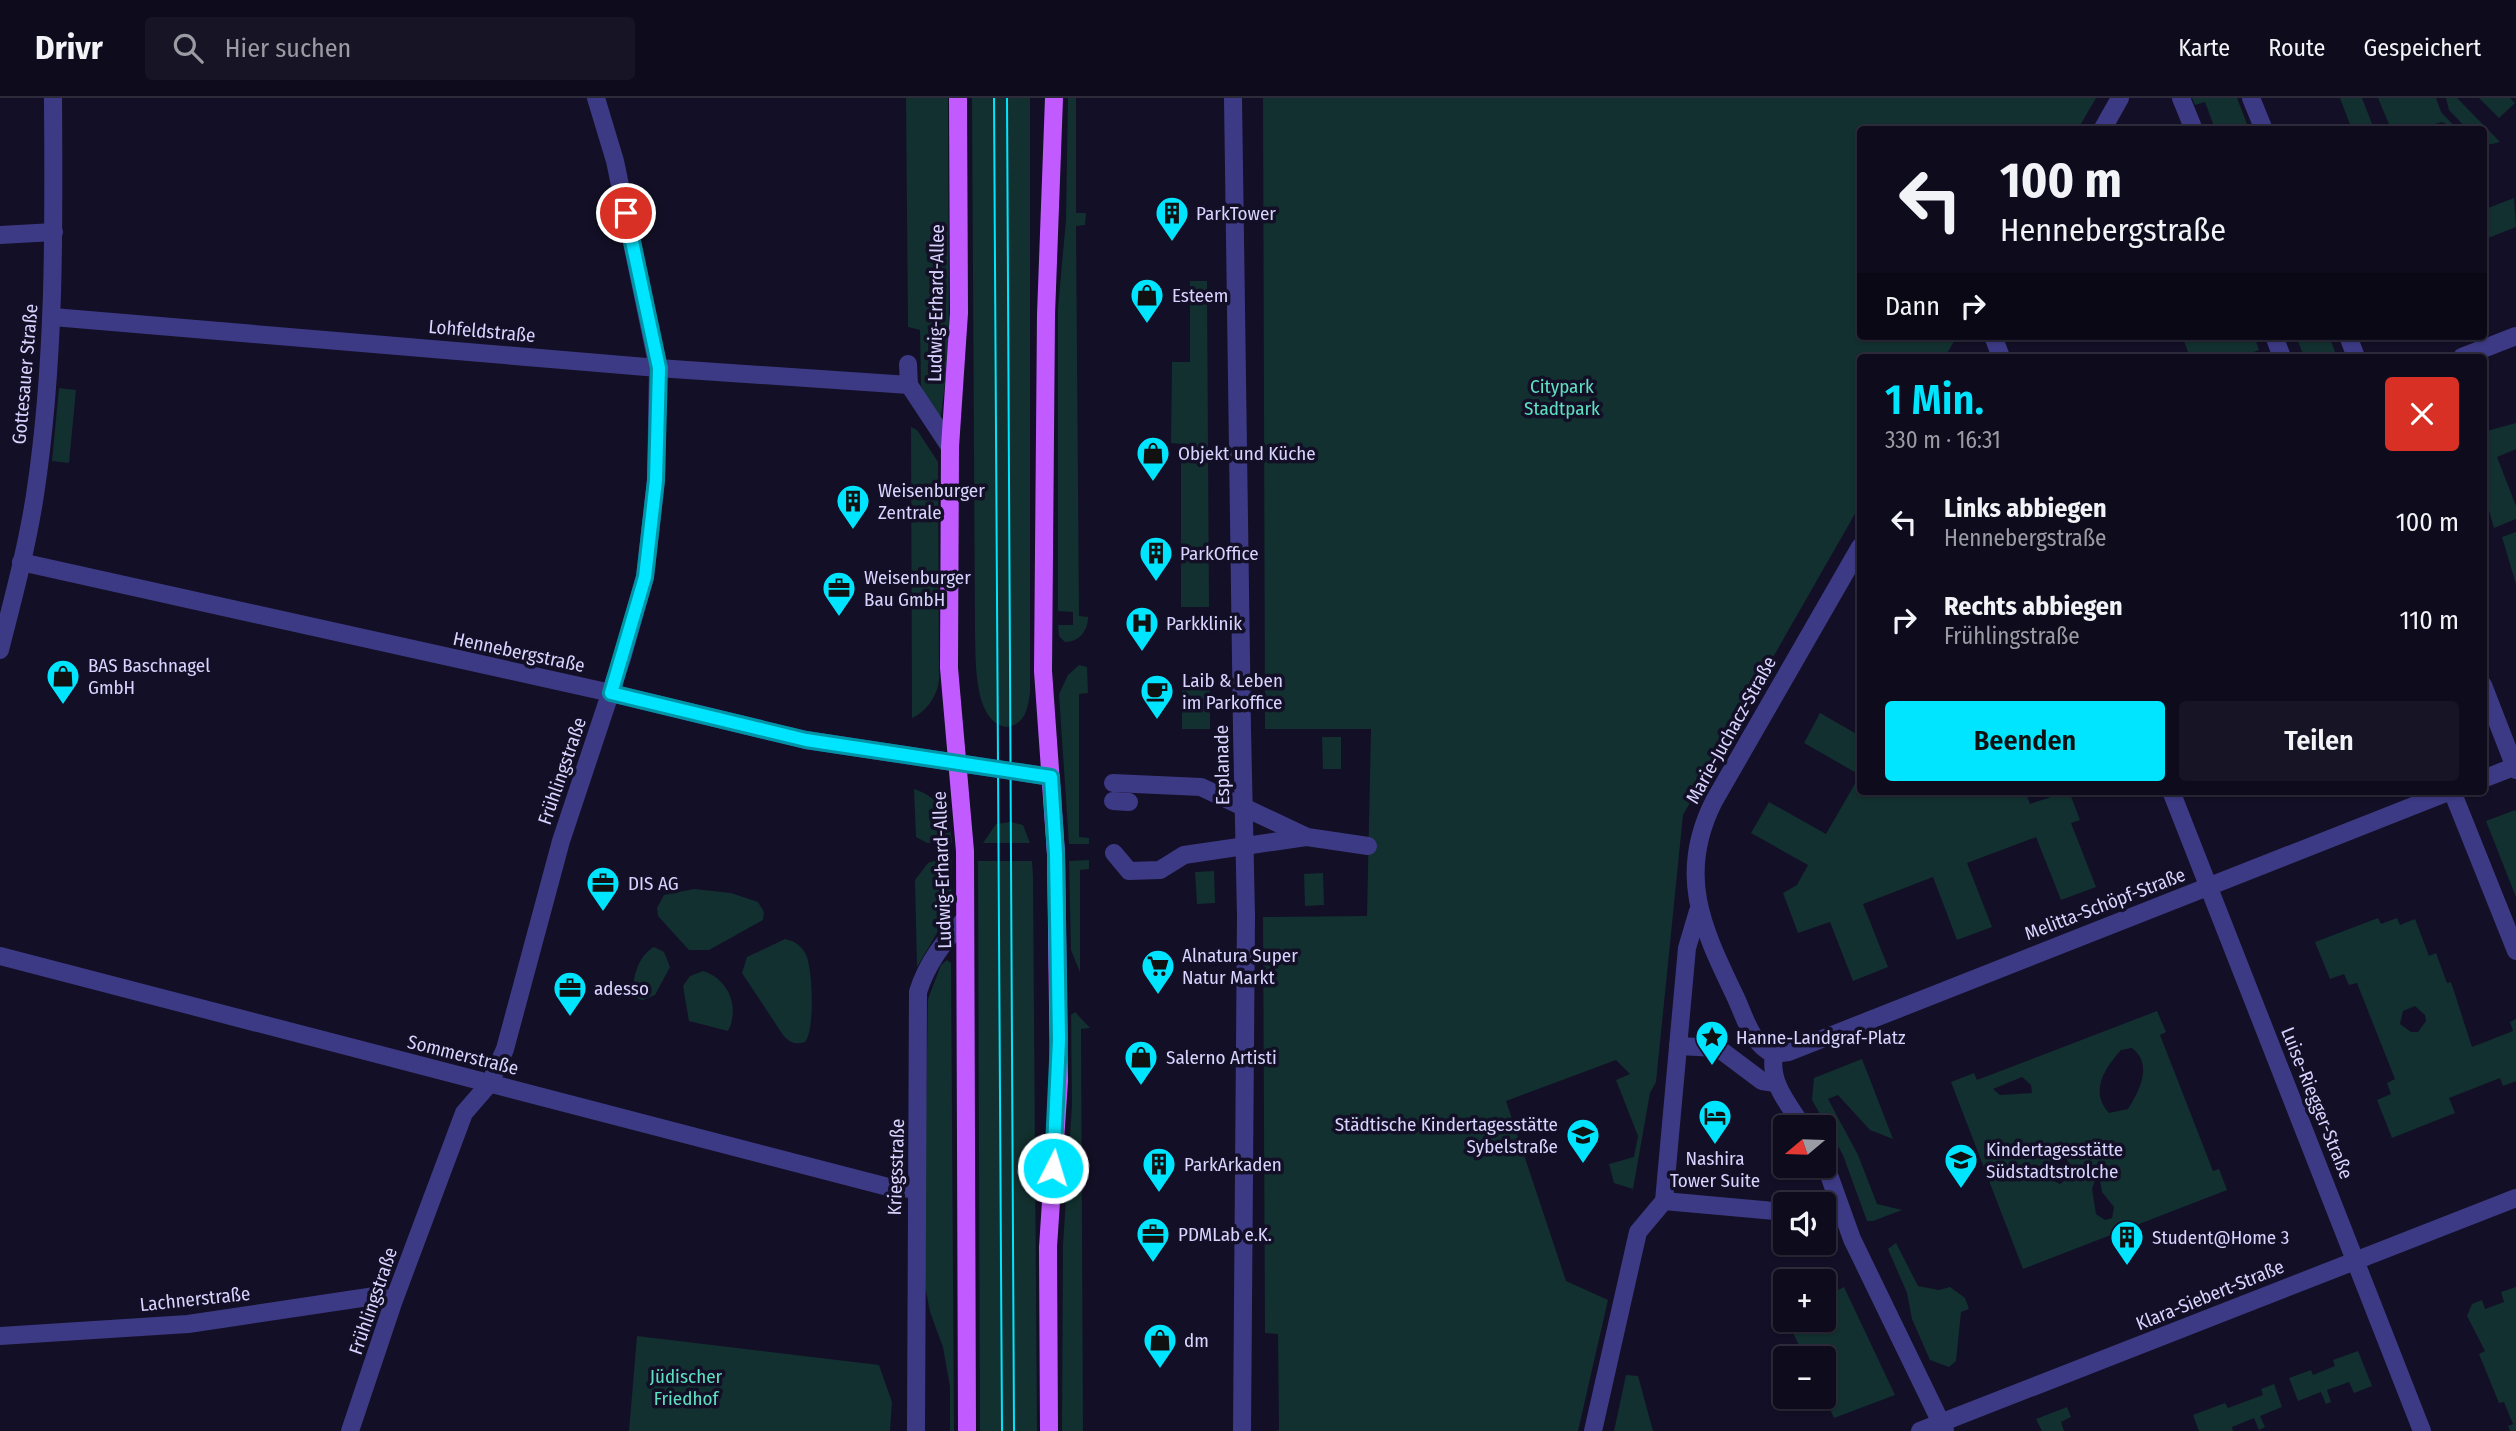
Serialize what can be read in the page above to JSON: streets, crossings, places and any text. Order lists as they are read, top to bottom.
{
  "streets": {
    "main road": ["Ludwig-Erhard-Allee"],
    "street": [
      "Lohfeldstraße",
      "Gottesauer Straße",
      "Hennebergstraße",
      "Marie-Juchacz-Straße",
      "Esplanade",
      "Frühlingstraße",
      "Melitta-Schöpf-Straße",
      "Sommerstraße",
      "Luise-Riegger-Straße",
      "Kriegsstraße",
      "Klara-Siebert-Straße",
      "Lachnerstraße"
    ]
  },
  "crossings": [
    ["Ludwig-Erhard-Allee", "Hennebergstraße"],
    ["Ludwig-Erhard-Allee", "Kriegsstraße"],
    ["Lohfeldstraße", "Gottesauer Straße"],
    ["Lohfeldstraße", "Frühlingstraße"],
    ["Gottesauer Straße", "Hennebergstraße"],
    ["Hennebergstraße", "Frühlingstraße"],
    ["Marie-Juchacz-Straße", "Melitta-Schöpf-Straße"],
    ["Frühlingstraße", "Sommerstraße"],
    ["Frühlingstraße", "Lachnerstraße"],
    ["Melitta-Schöpf-Straße", "Luise-Riegger-Straße"],
    ["Sommerstraße", "Kriegsstraße"],
    ["Luise-Riegger-Straße", "Klara-Siebert-Straße"]
  ],
  "parks": ["Citypark Stadtpark", "Jüdischer Friedhof"],
  "places": {
    "building": [
      "ParkTower",
      "Weisenburger Zentrale",
      "ParkOffice",
      "ParkArkaden",
      "Student@Home 3"
    ],
    "shop": [
      "Esteem",
      "Objekt und Küche",
      "BAS Baschnagel GmbH",
      "Salerno Artisti",
      "dm"
    ],
    "office": [
      "Weisenburger Bau GmbH",
      "DIS AG",
      "adesso",
      "PDMLab e.K."
    ],
    "hospital": ["Parkklinik"],
    "cafe": ["Laib & Leben im Parkoffice"],
    "supermarket": ["Alnatura Super Natur Markt"],
    "place": ["Hanne-Landgraf-Platz"],
    "hotel": ["Nashira Tower Suite"],
    "school or university": ["Städtische Kindertagesstätte Sybelstraße", "Kindertagesstätte Südstadtstrolche"]
  },
  "north": "left",
  "page": {
    "header": "Drivr",
    "search": "Hier suchen",
    "nav": ["Karte", "Route", "Gespeichert"],
    "turn": ["100 m", "Hennebergstraße"],
    "then": "Dann",
    "heading": ["1 Min.", "330 m · 16:31"],
    "list": [
      {
        "name": "Links abbiegen",
        "note": "Hennebergstraße",
        "value": "100 m"
      },
      {
        "name": "Rechts abbiegen",
        "note": "Frühlingstraße",
        "value": "110 m"
      }
    ],
    "buttons": ["Beenden", "Teilen"],
    "map_buttons": ["+", "−"]
  }
}
